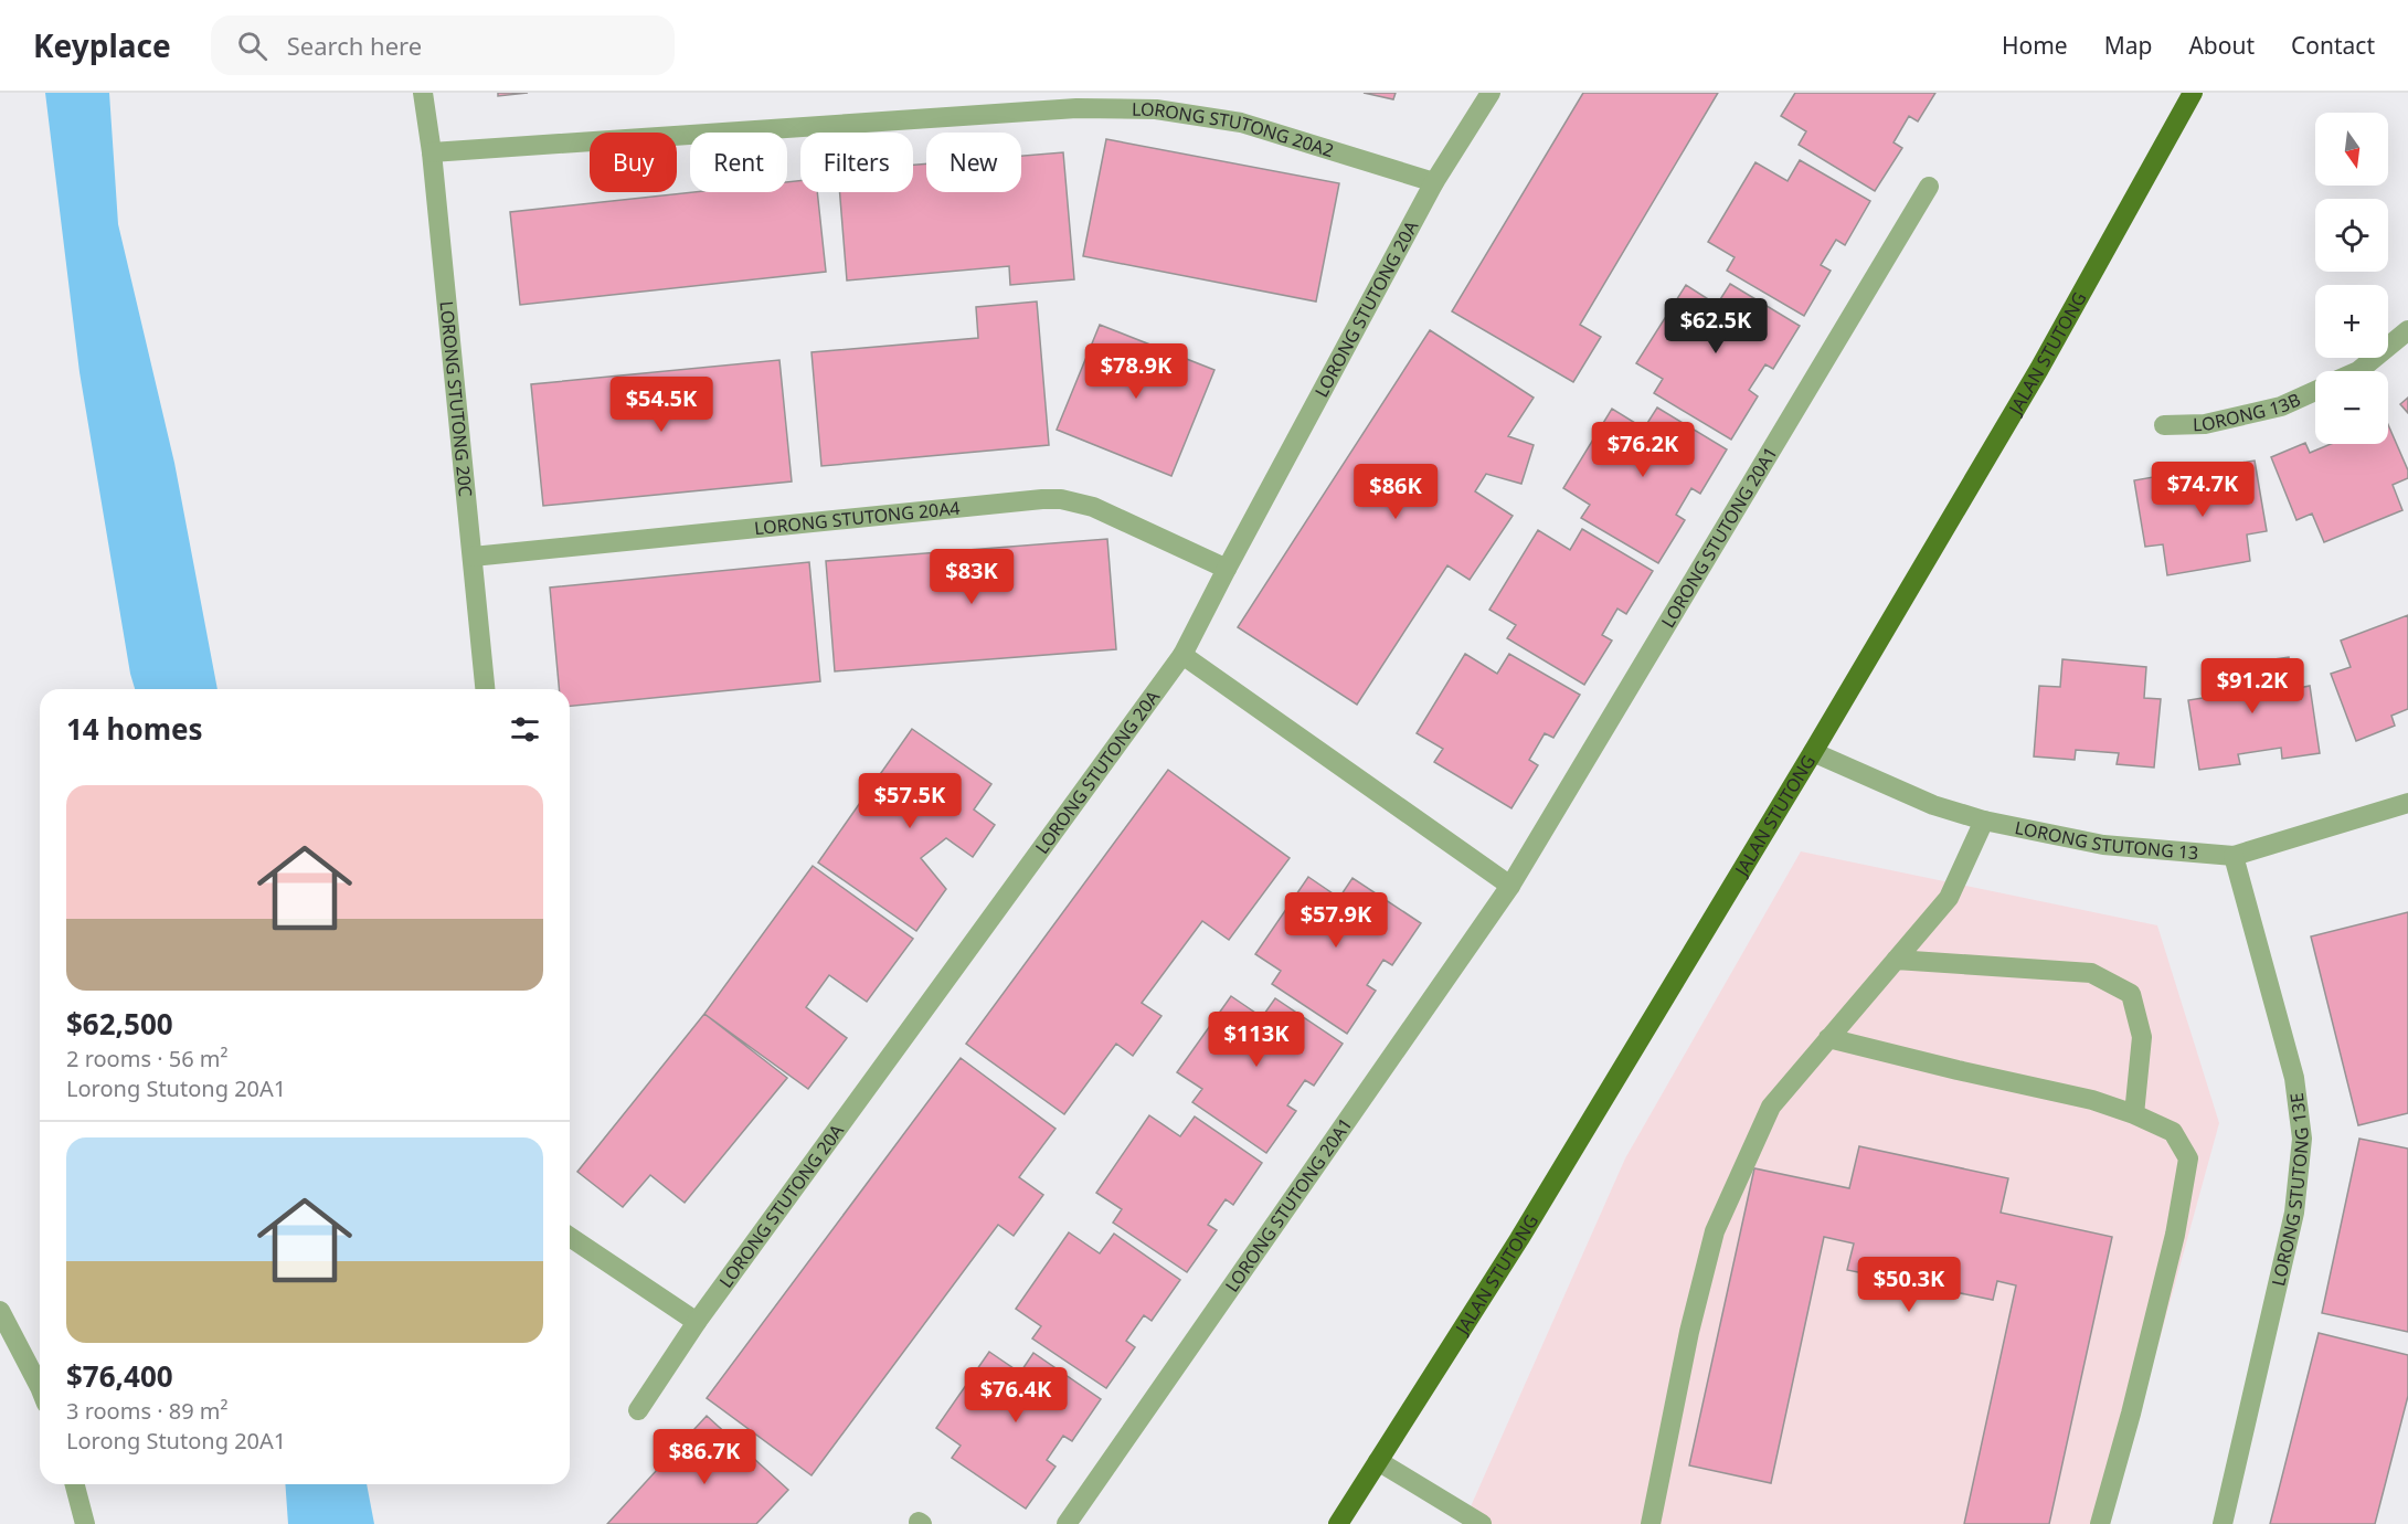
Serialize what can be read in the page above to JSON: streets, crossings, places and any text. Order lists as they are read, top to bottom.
{
  "streets": {
    "main road": ["JALAN STUTONG"],
    "street": [
      "LORONG STUTONG 20A2",
      "LORONG STUTONG 20A",
      "LORONG STUTONG 20C",
      "LORONG 13B",
      "LORONG STUTONG 20A4",
      "LORONG STUTONG 20A1",
      "LORONG STUTONG 13",
      "LORONG STUTONG 13E"
    ]
  },
  "crossings": [
    ["LORONG STUTONG 20A2", "LORONG STUTONG 20A"],
    ["LORONG STUTONG 20A2", "LORONG STUTONG 20C"],
    ["LORONG STUTONG 20A", "LORONG STUTONG 20A4"],
    ["JALAN STUTONG", "LORONG STUTONG 13"],
    ["LORONG STUTONG 20C", "LORONG STUTONG 20A4"],
    ["LORONG STUTONG 13", "LORONG STUTONG 13E"]
  ],
  "north": "bottom",
  "page": {
    "header": "Keyplace",
    "search": "Search here",
    "nav": [
      "Home",
      "Map",
      "About",
      "Contact"
    ],
    "map_buttons": ["+", "−"],
    "chip": [
      "Buy",
      "Rent",
      "Filters",
      "New"
    ],
    "price": [
      "$62.5K",
      "$78.9K",
      "$54.5K",
      "$76.2K",
      "$74.7K",
      "$86K",
      "$83K",
      "$91.2K",
      "$57.5K",
      "$57.9K",
      "$113K",
      "$50.3K",
      "$76.4K",
      "$86.7K"
    ],
    "heading": "14 homes",
    "list": [
      {
        "name": "$62,500",
        "note": "2 rooms · 56 m² · Lorong Stutong 20A1"
      },
      {
        "name": "$76,400",
        "note": "3 rooms · 89 m² · Lorong Stutong 20A1"
      }
    ]
  }
}
